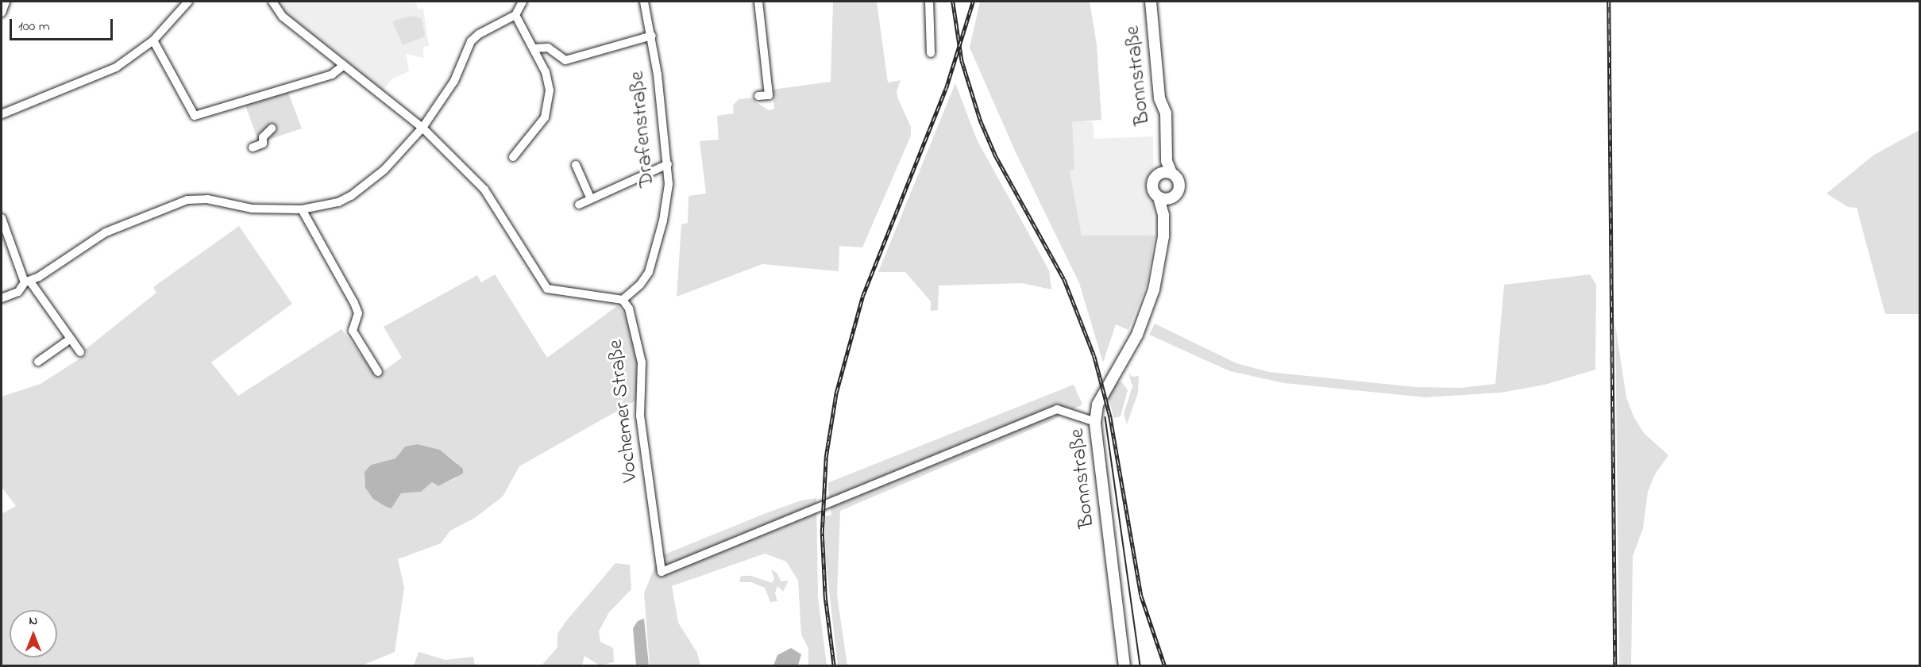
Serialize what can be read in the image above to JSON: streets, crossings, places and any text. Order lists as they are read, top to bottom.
{
  "streets": {
    "main road": ["Bonnstraße"],
    "street": ["Drafenstraße", "Vochemer Straße"]
  },
  "crossings": [
    ["Bonnstraße", "Vochemer Straße"],
    ["Drafenstraße", "Vochemer Straße"]
  ],
  "scale_bar": "100 m",
  "north": "top"
}
